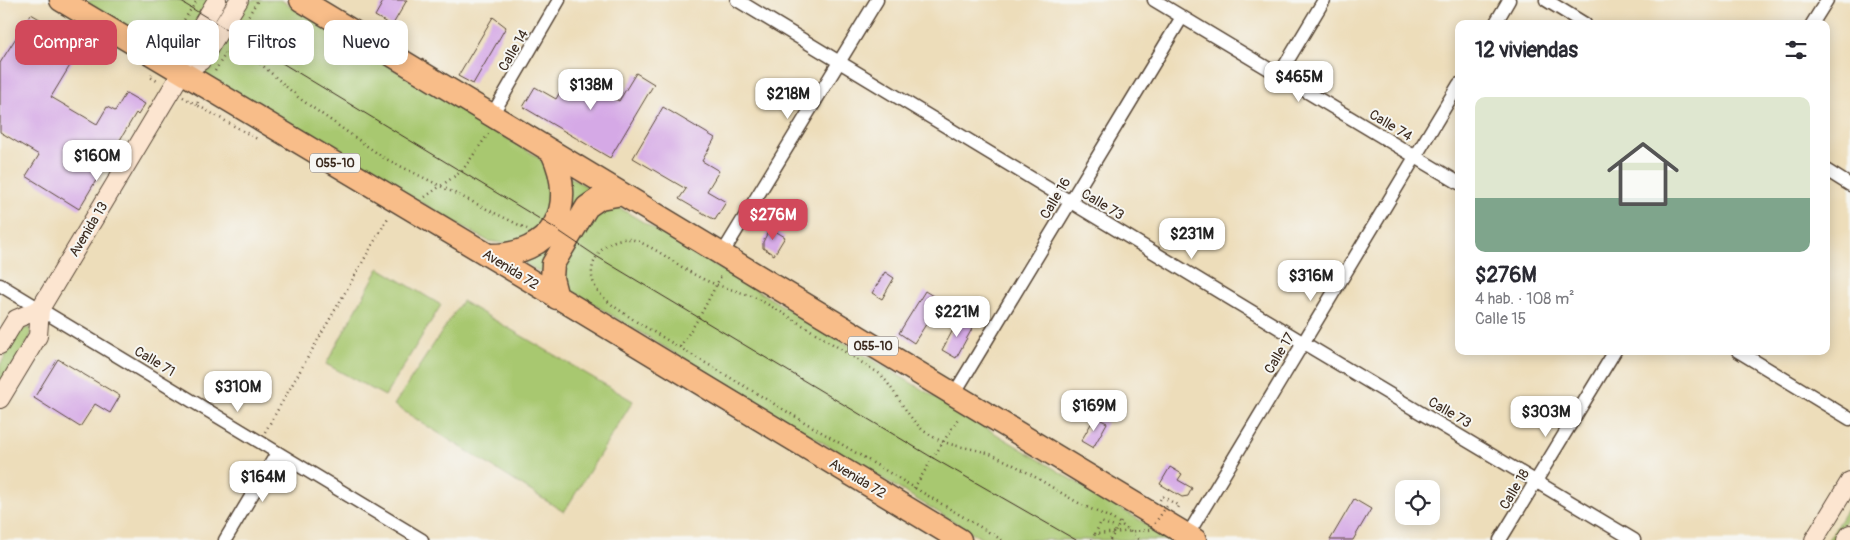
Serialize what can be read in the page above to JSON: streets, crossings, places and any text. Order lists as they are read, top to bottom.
{
  "streets": {
    "highway": ["055-10", "Avenida 72"],
    "main road": ["Avenida 13"],
    "street": [
      "Calle 14",
      "Calle 74",
      "Calle 16",
      "Calle 73",
      "Calle 17",
      "Calle 71",
      "Calle 18"
    ]
  },
  "crossings": [
    ["Calle 14", "055-10"],
    ["Calle 74", "Calle 16"],
    ["Calle 74", "Calle 17"],
    ["055-10", "Calle 16"],
    ["055-10", "Calle 17"],
    ["Calle 16", "Calle 73"],
    ["Calle 73", "Calle 17"],
    ["Calle 73", "Calle 18"],
    ["Avenida 13", "Avenida 72"],
    ["Avenida 13", "Calle 71"]
  ],
  "page": {
    "chip": [
      "Comprar",
      "Alquilar",
      "Filtros",
      "Nuevo"
    ],
    "heading": "12 viviendas",
    "price": [
      "$465M",
      "$138M",
      "$218M",
      "$160M",
      "$276M",
      "$231M",
      "$316M",
      "$221M",
      "$310M",
      "$169M",
      "$303M",
      "$164M"
    ],
    "list": [
      {
        "name": "$276M",
        "note": "4 hab. · 108 m² · Calle 15"
      }
    ]
  }
}
